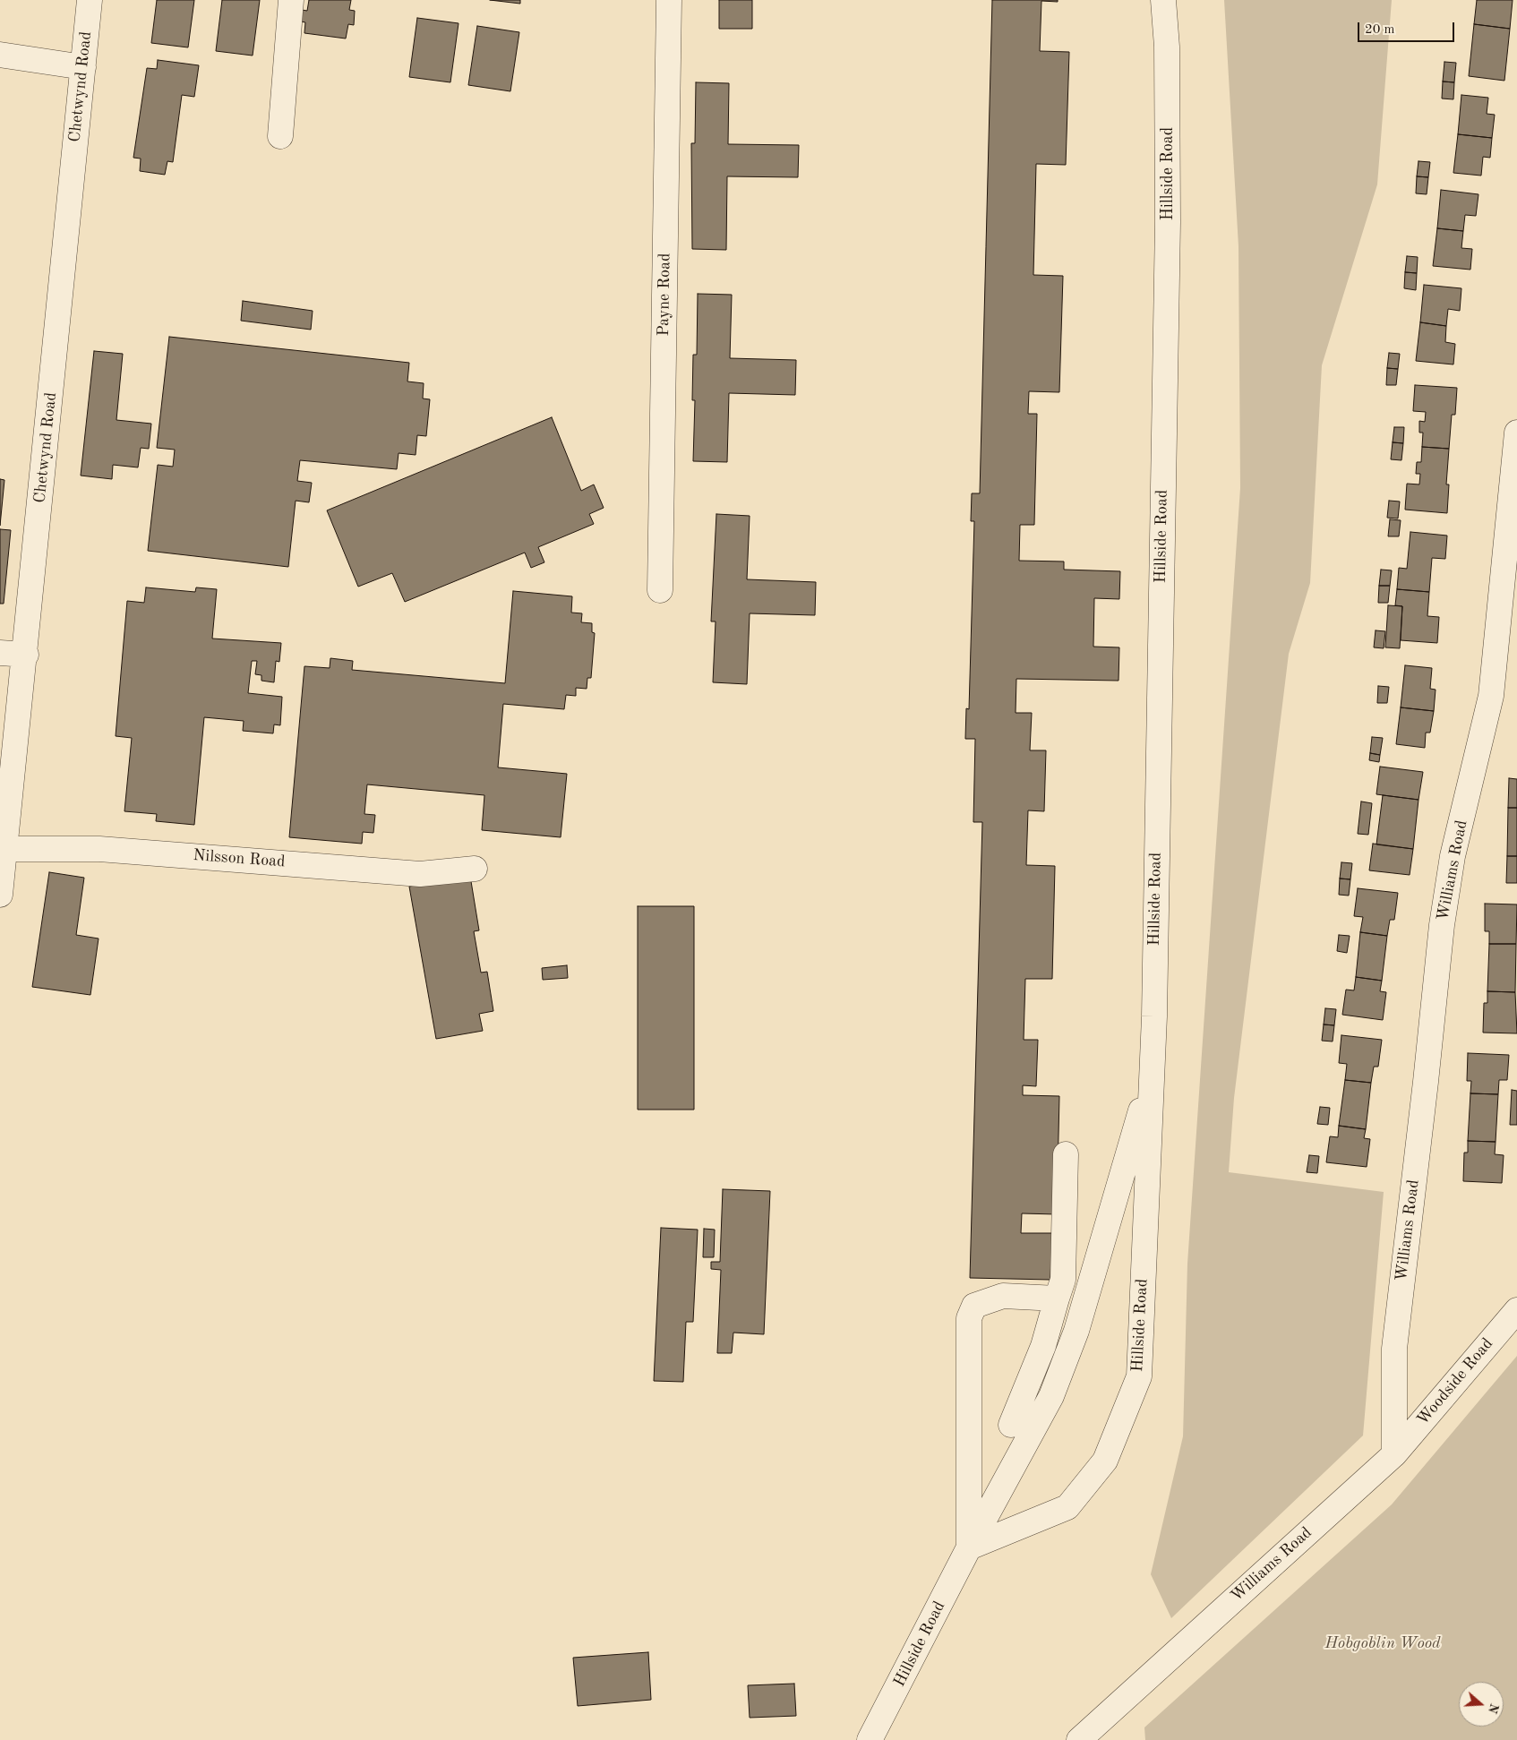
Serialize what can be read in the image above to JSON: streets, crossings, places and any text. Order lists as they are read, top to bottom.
{
  "streets": {
    "street": [
      "Chetwynd Road",
      "Hillside Road",
      "Payne Road",
      "Nilsson Road",
      "Williams Road",
      "Woodside Road"
    ]
  },
  "crossings": [
    ["Chetwynd Road", "Nilsson Road"],
    ["Williams Road", "Woodside Road"]
  ],
  "parks": ["Hobgoblin Wood"],
  "scale_bar": "20 m",
  "north": "right"
}
